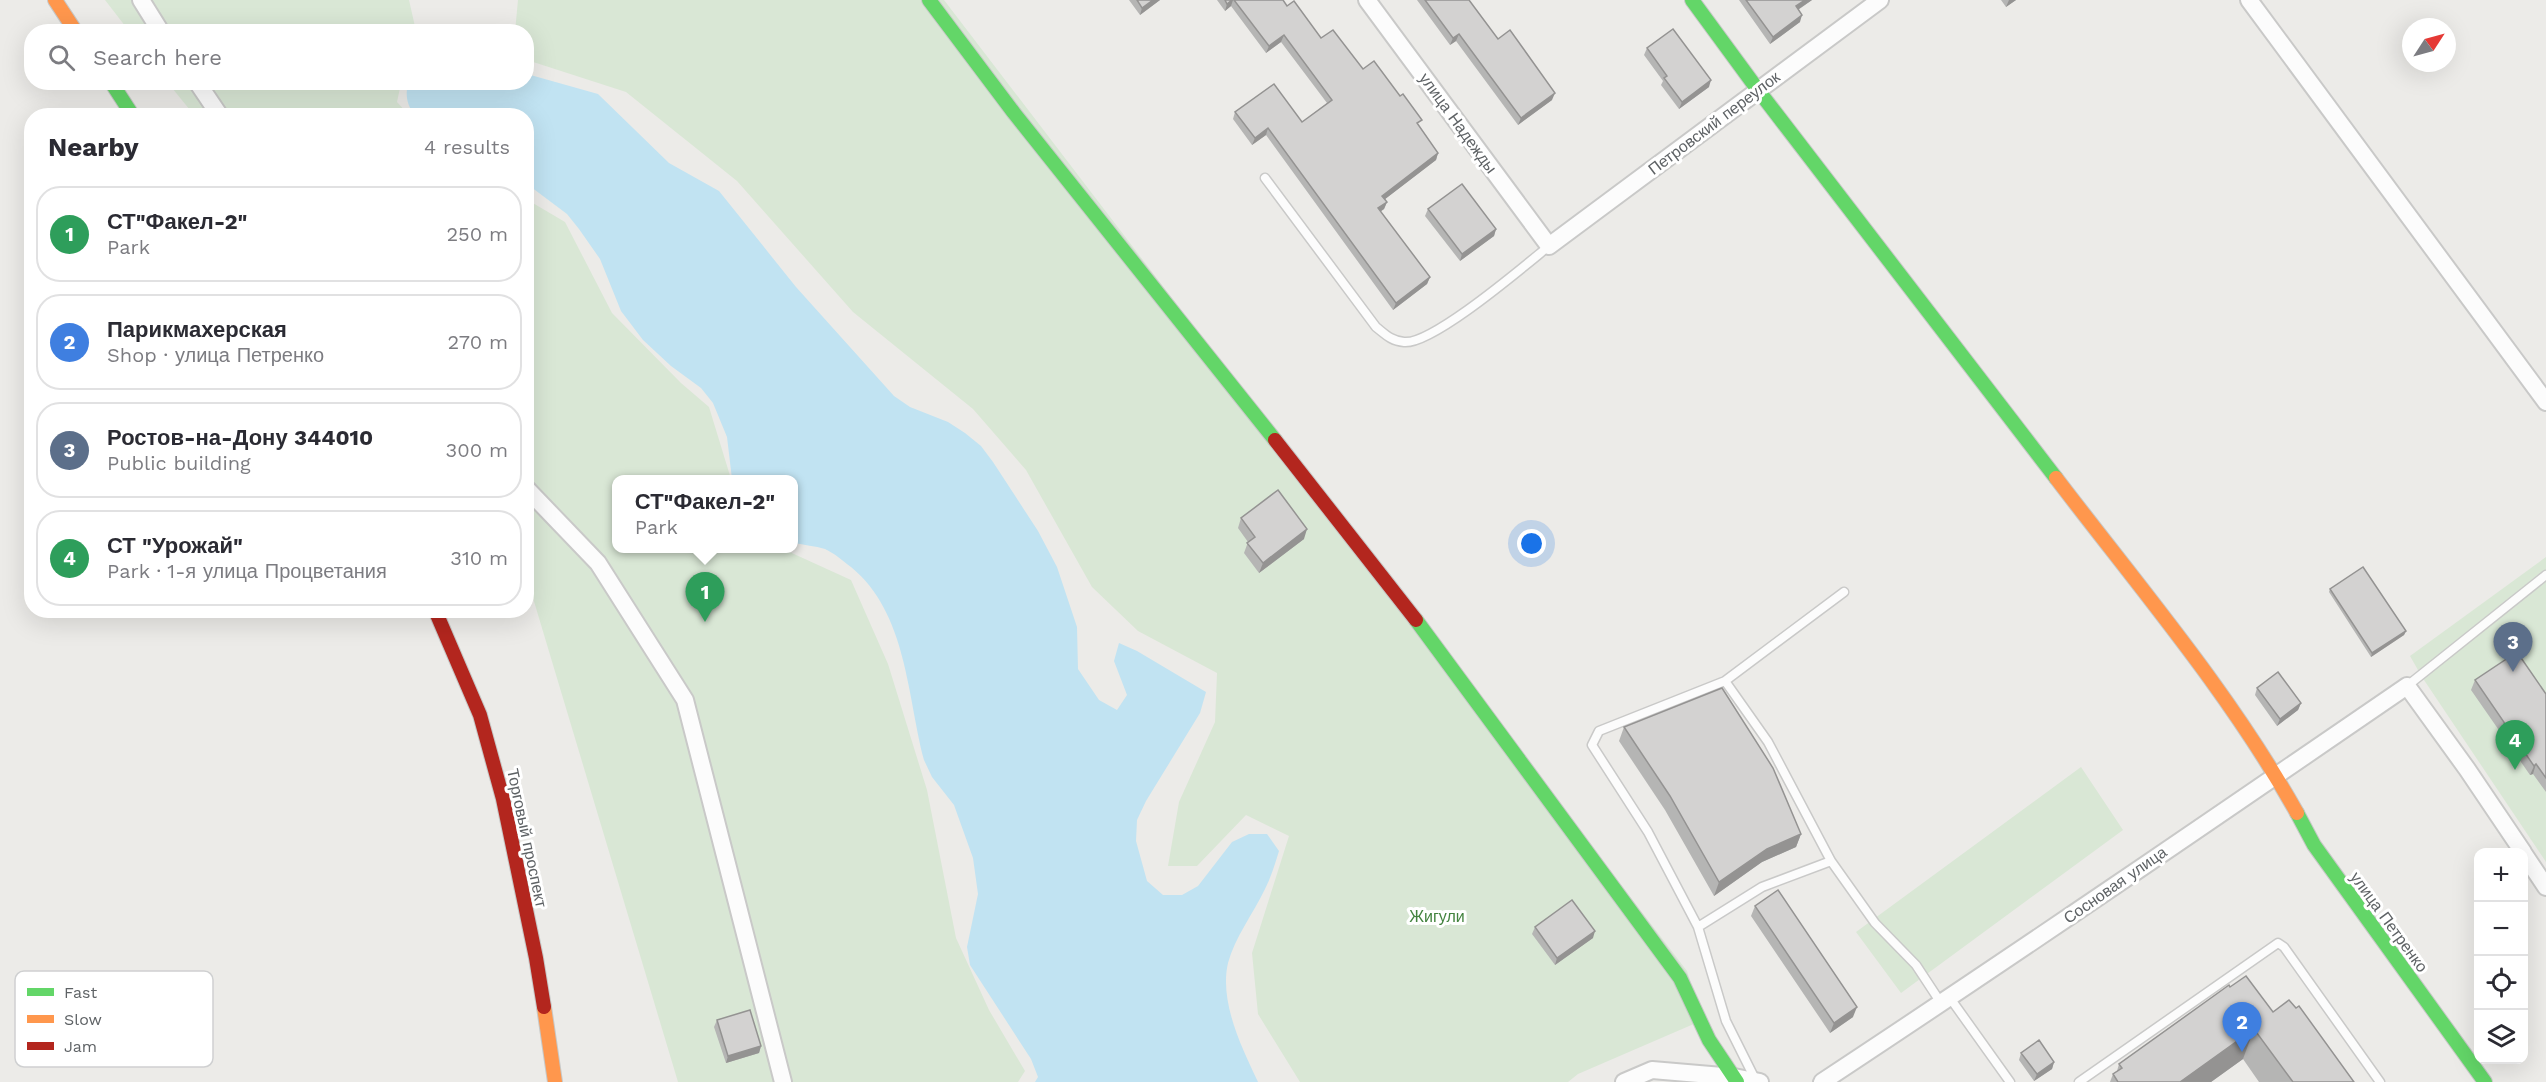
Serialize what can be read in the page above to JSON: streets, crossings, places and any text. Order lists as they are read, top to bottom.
{
  "streets": {
    "street": [
      "улица Надежды",
      "Петровский переулок",
      "Торговый проспект",
      "Сосновая улица",
      "улица Петренко"
    ]
  },
  "crossings": [
    ["улица Надежды", "Петровский переулок"],
    ["Петровский переулок", "улица Петренко"],
    ["Сосновая улица", "улица Петренко"]
  ],
  "parks": ["Жигули"],
  "legend": ["Fast", "Slow", "Jam"],
  "north": "top right",
  "page": {
    "search": "Search here",
    "heading": ["Nearby", "4 results"],
    "list": [
      {
        "mark": "1",
        "name": "СТ\"Факел-2\"",
        "note": "Park",
        "value": "250 m"
      },
      {
        "mark": "2",
        "name": "Парикмахерская",
        "note": "Shop · улица Петренко",
        "value": "270 m"
      },
      {
        "mark": "3",
        "name": "Ростов-на-Дону 344010",
        "note": "Public building",
        "value": "300 m"
      },
      {
        "mark": "4",
        "name": "СТ \"Урожай\"",
        "note": "Park · 1-я улица Процветания",
        "value": "310 m"
      }
    ],
    "popup": ["СТ\"Факел-2\"", "Park"],
    "pins": [
      "1",
      "3",
      "4",
      "2"
    ],
    "map_buttons": ["+", "−"]
  }
}
